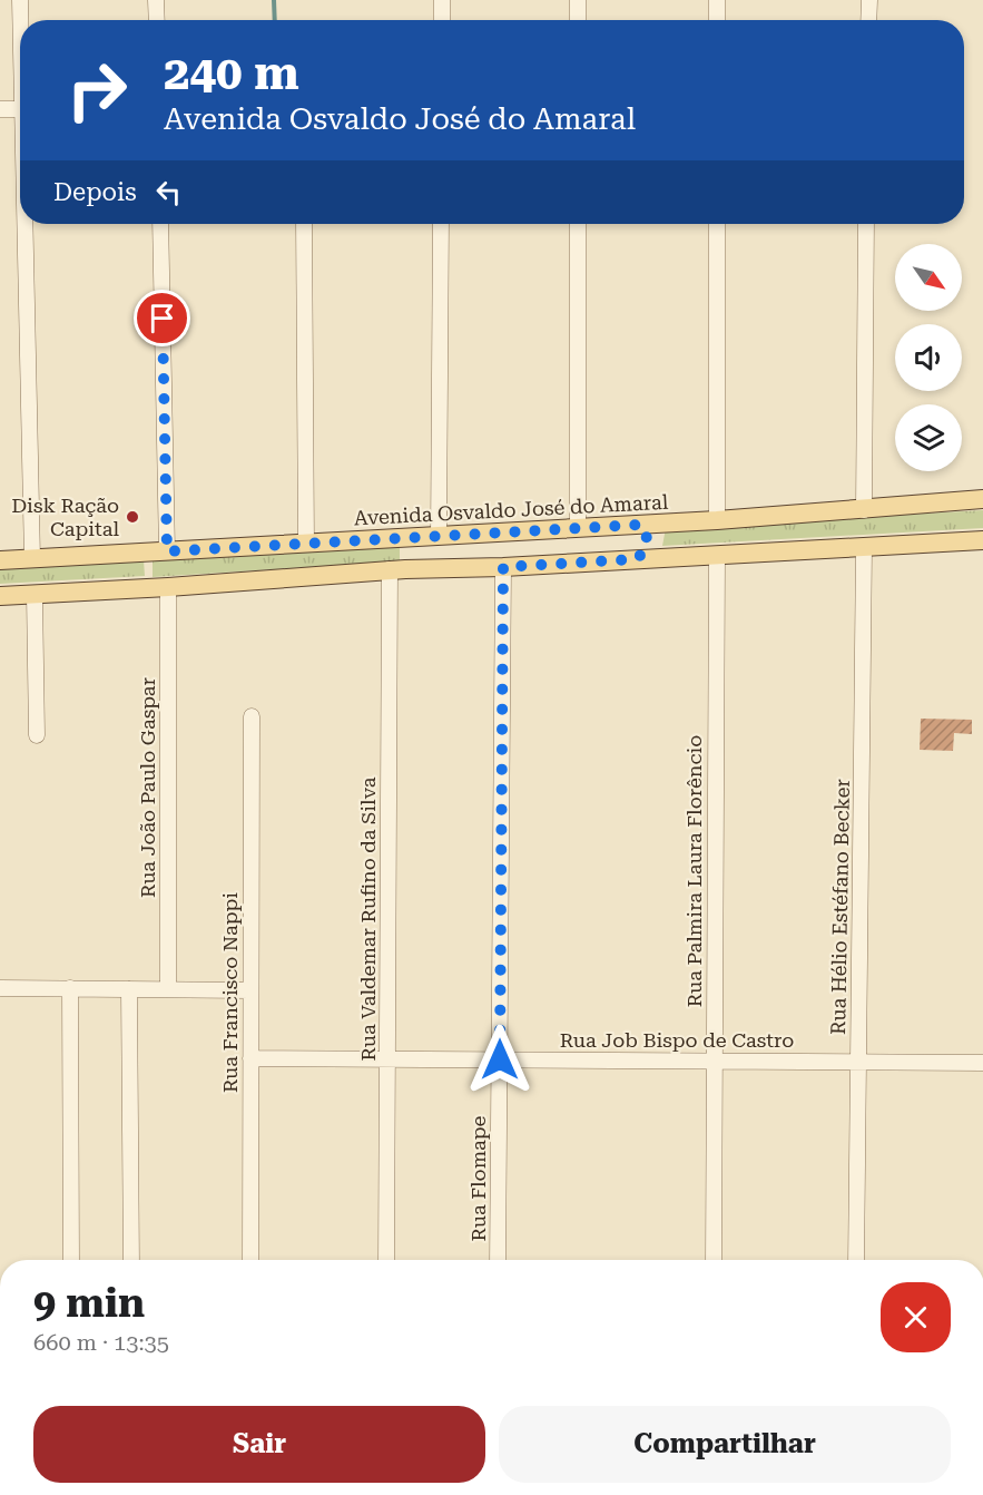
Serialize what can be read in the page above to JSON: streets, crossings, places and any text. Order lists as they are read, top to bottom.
{
  "streets": {
    "main road": ["Avenida Osvaldo José do Amaral"],
    "street": [
      "Rua João Paulo Gaspar",
      "Rua Palmira Laura Florêncio",
      "Rua Hélio Estéfano Becker",
      "Rua Valdemar Rufino da Silva",
      "Rua Francisco Nappi",
      "Rua Job Bispo de Castro",
      "Rua Flomape"
    ]
  },
  "crossings": [
    ["Rua Palmira Laura Florêncio", "Rua Job Bispo de Castro"],
    ["Rua Hélio Estéfano Becker", "Rua Job Bispo de Castro"],
    ["Rua Valdemar Rufino da Silva", "Rua Job Bispo de Castro"],
    ["Rua Francisco Nappi", "Rua Job Bispo de Castro"],
    ["Rua Job Bispo de Castro", "Rua Flomape"]
  ],
  "places": ["Disk Ração Capital"],
  "north": "bottom right",
  "page": {
    "turn": ["240 m", "Avenida Osvaldo José do Amaral"],
    "then": "Depois",
    "heading": ["9 min", "660 m · 13:35"],
    "buttons": ["Sair", "Compartilhar"]
  }
}
